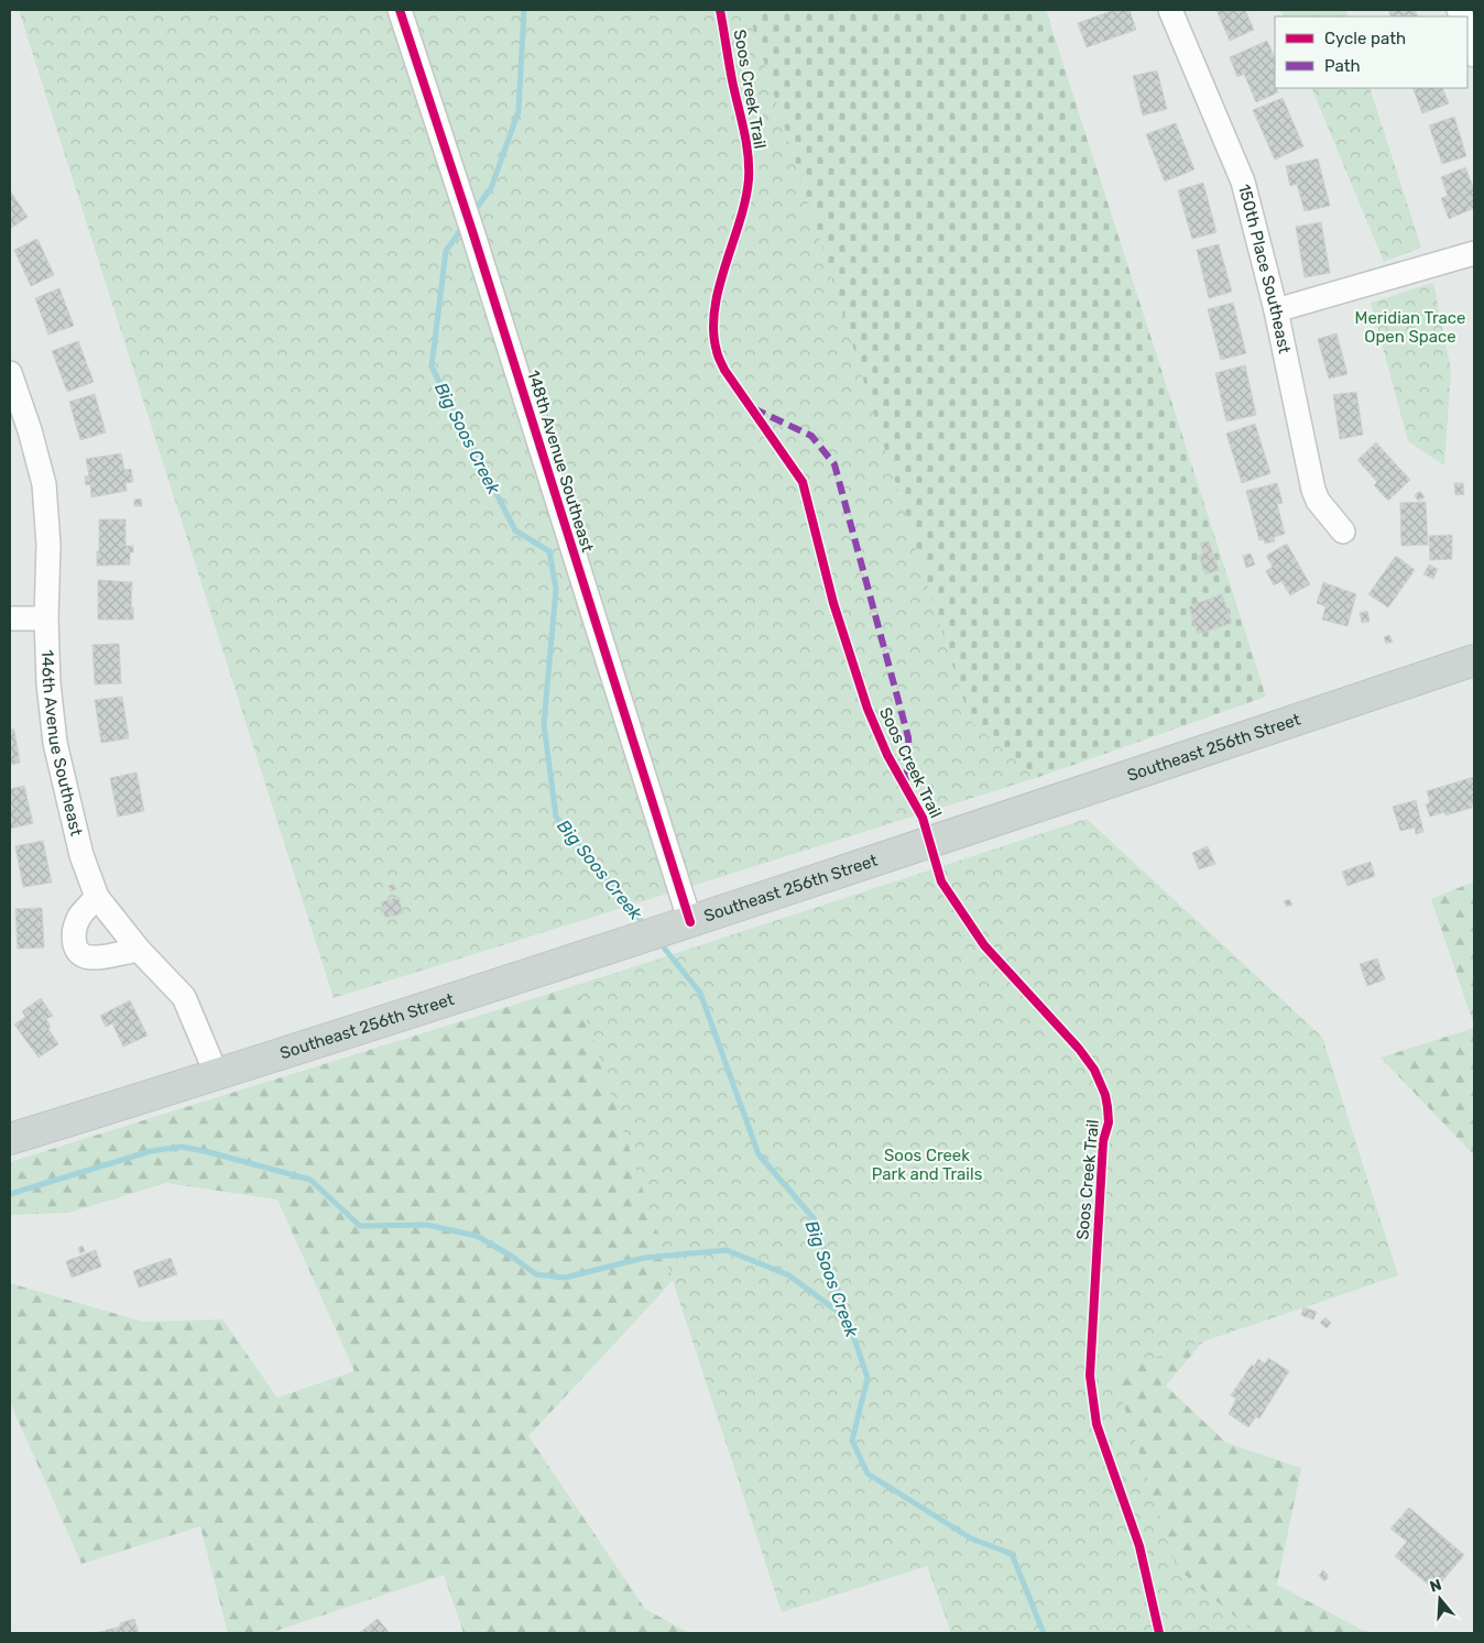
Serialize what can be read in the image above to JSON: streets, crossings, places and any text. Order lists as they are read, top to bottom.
{
  "streets": {
    "main road": ["Southeast 256th Street"],
    "street": ["150th Place Southeast", "148th Avenue Southeast", "146th Avenue Southeast"],
    "cycle path": ["Soos Creek Trail"]
  },
  "crossings": [
    ["148th Avenue Southeast", "Southeast 256th Street"],
    ["146th Avenue Southeast", "Southeast 256th Street"]
  ],
  "water": ["Big Soos Creek"],
  "parks": ["Meridian Trace Open Space", "Soos Creek Park and Trails"],
  "legend": ["Cycle path", "Path"],
  "north": "top"
}
